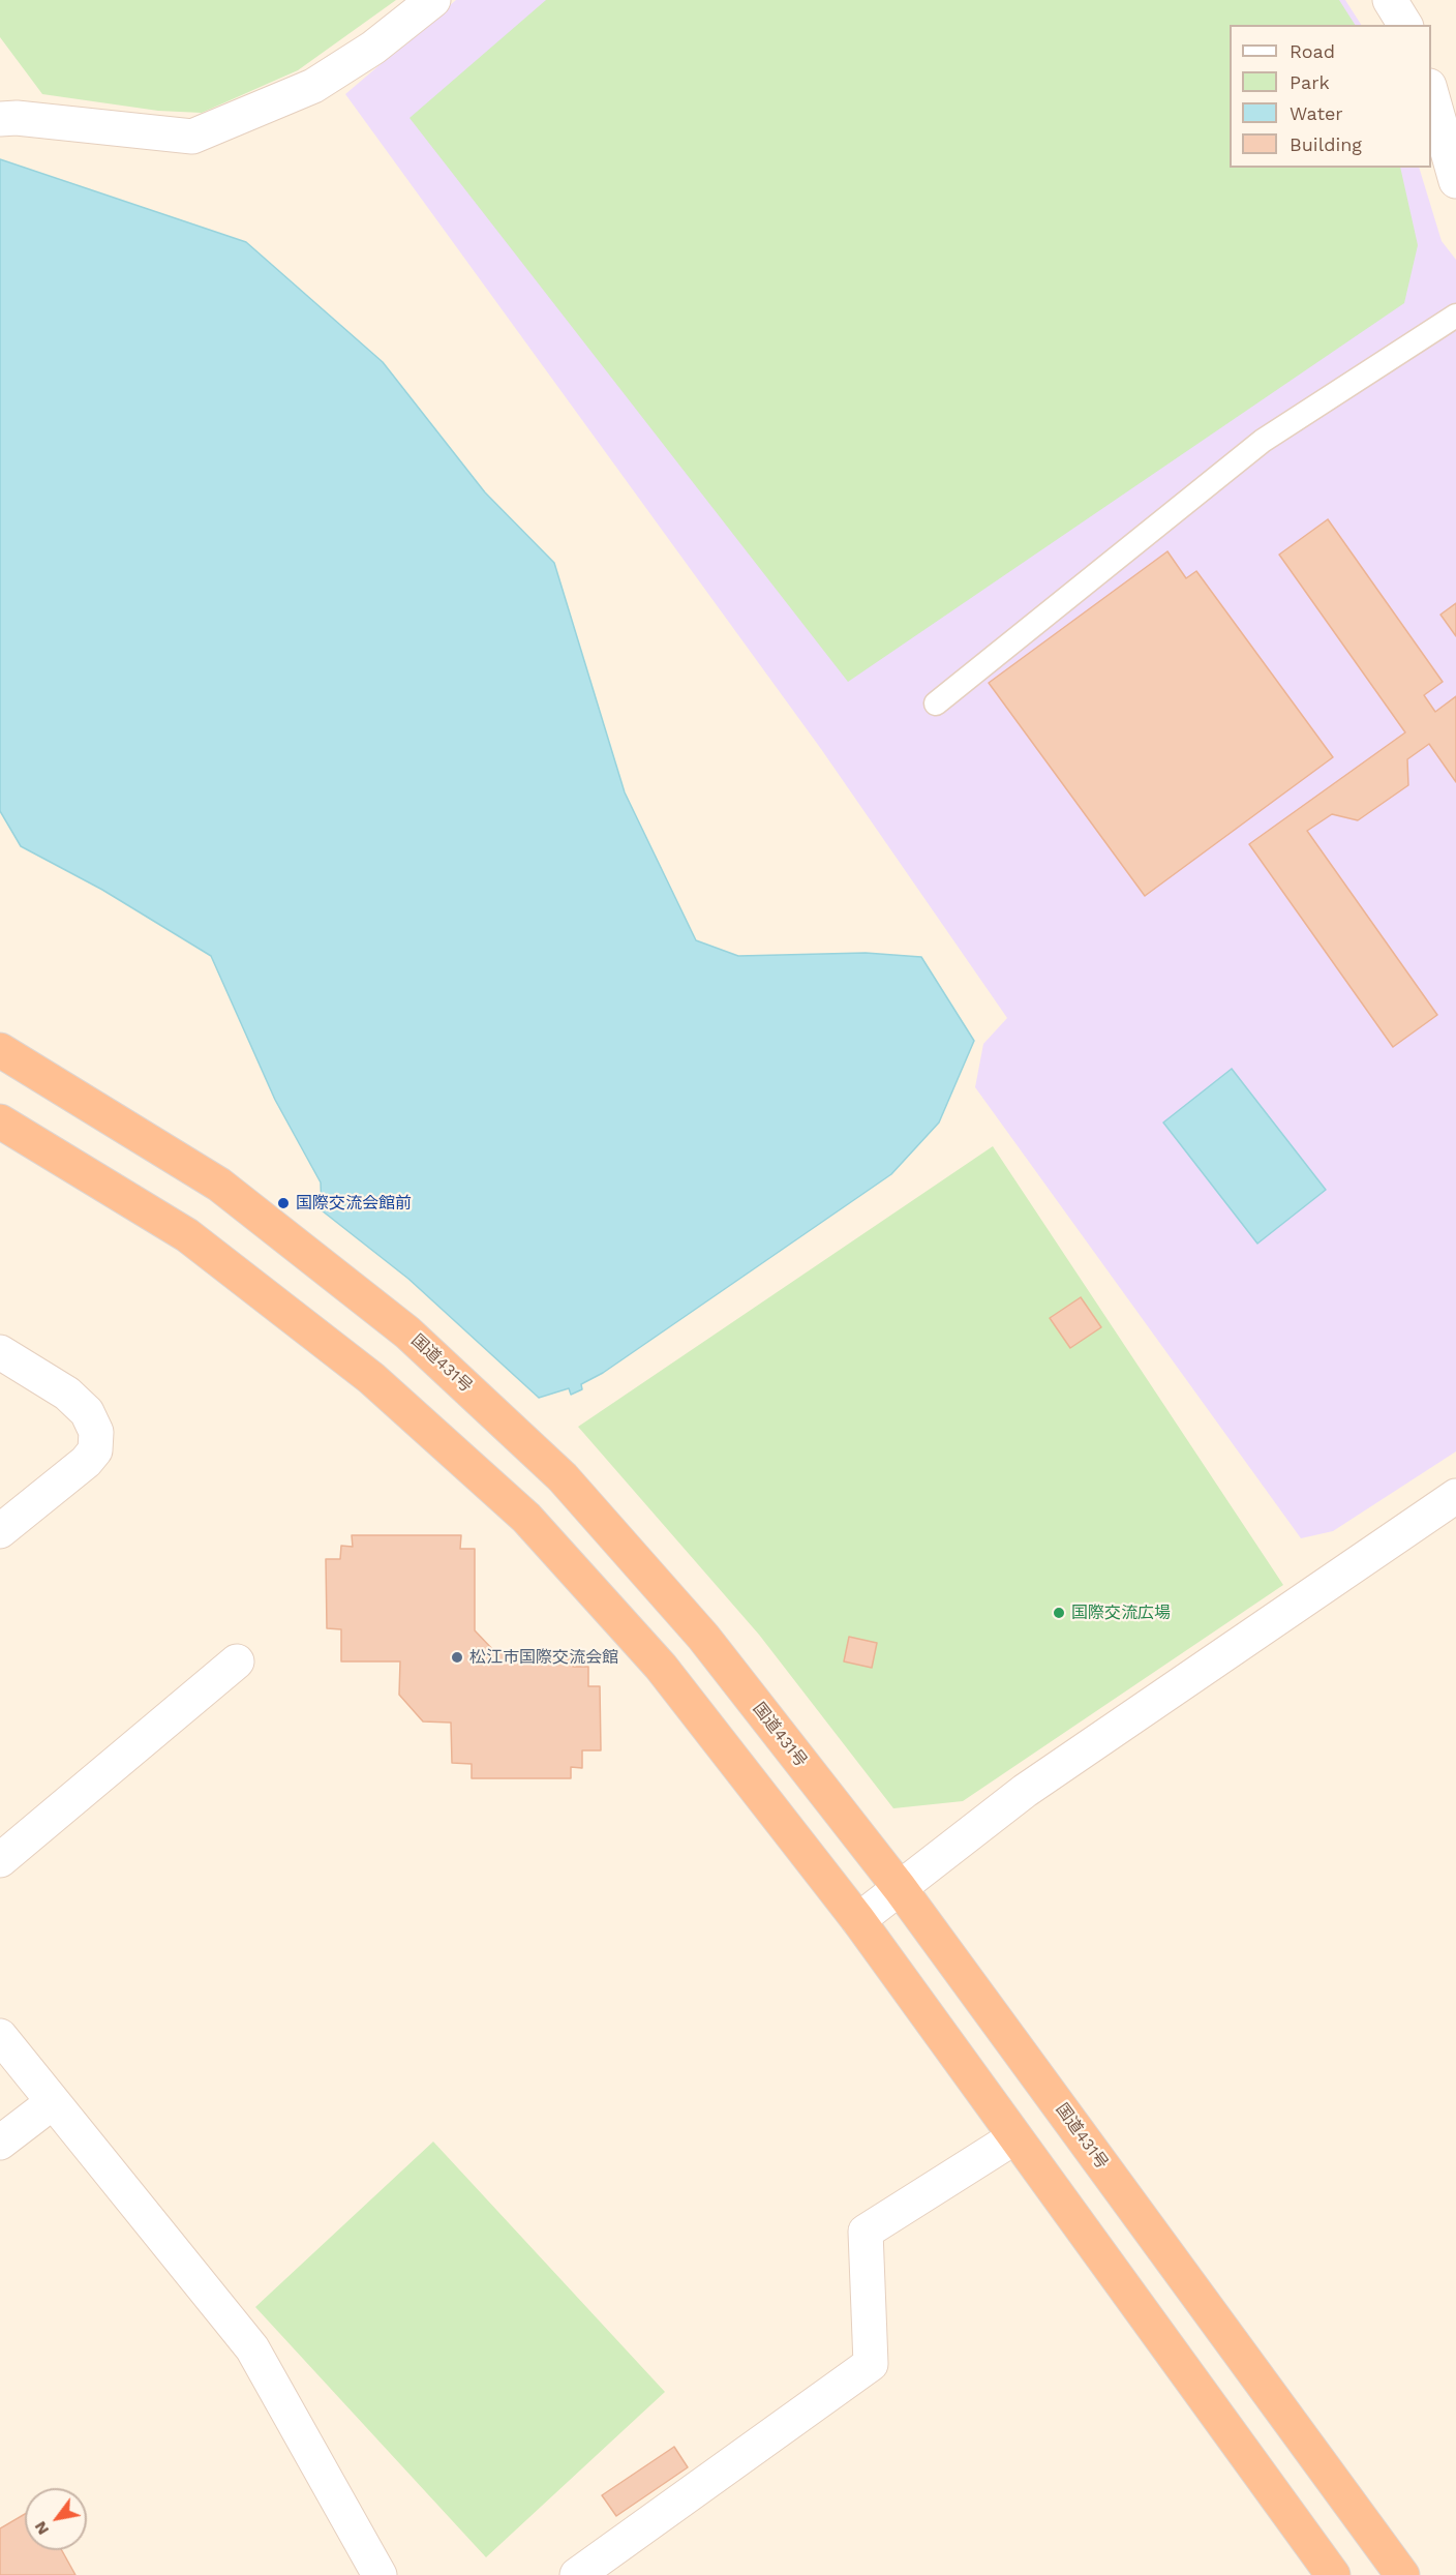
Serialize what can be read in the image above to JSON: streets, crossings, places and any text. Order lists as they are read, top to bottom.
{
  "streets": {
    "highway": ["国道431号"]
  },
  "places": ["国際交流会館前", "国際交流広場", "松江市国際交流会館"],
  "legend": [
    "Road",
    "Park",
    "Water",
    "Building"
  ],
  "north": "bottom left"
}
